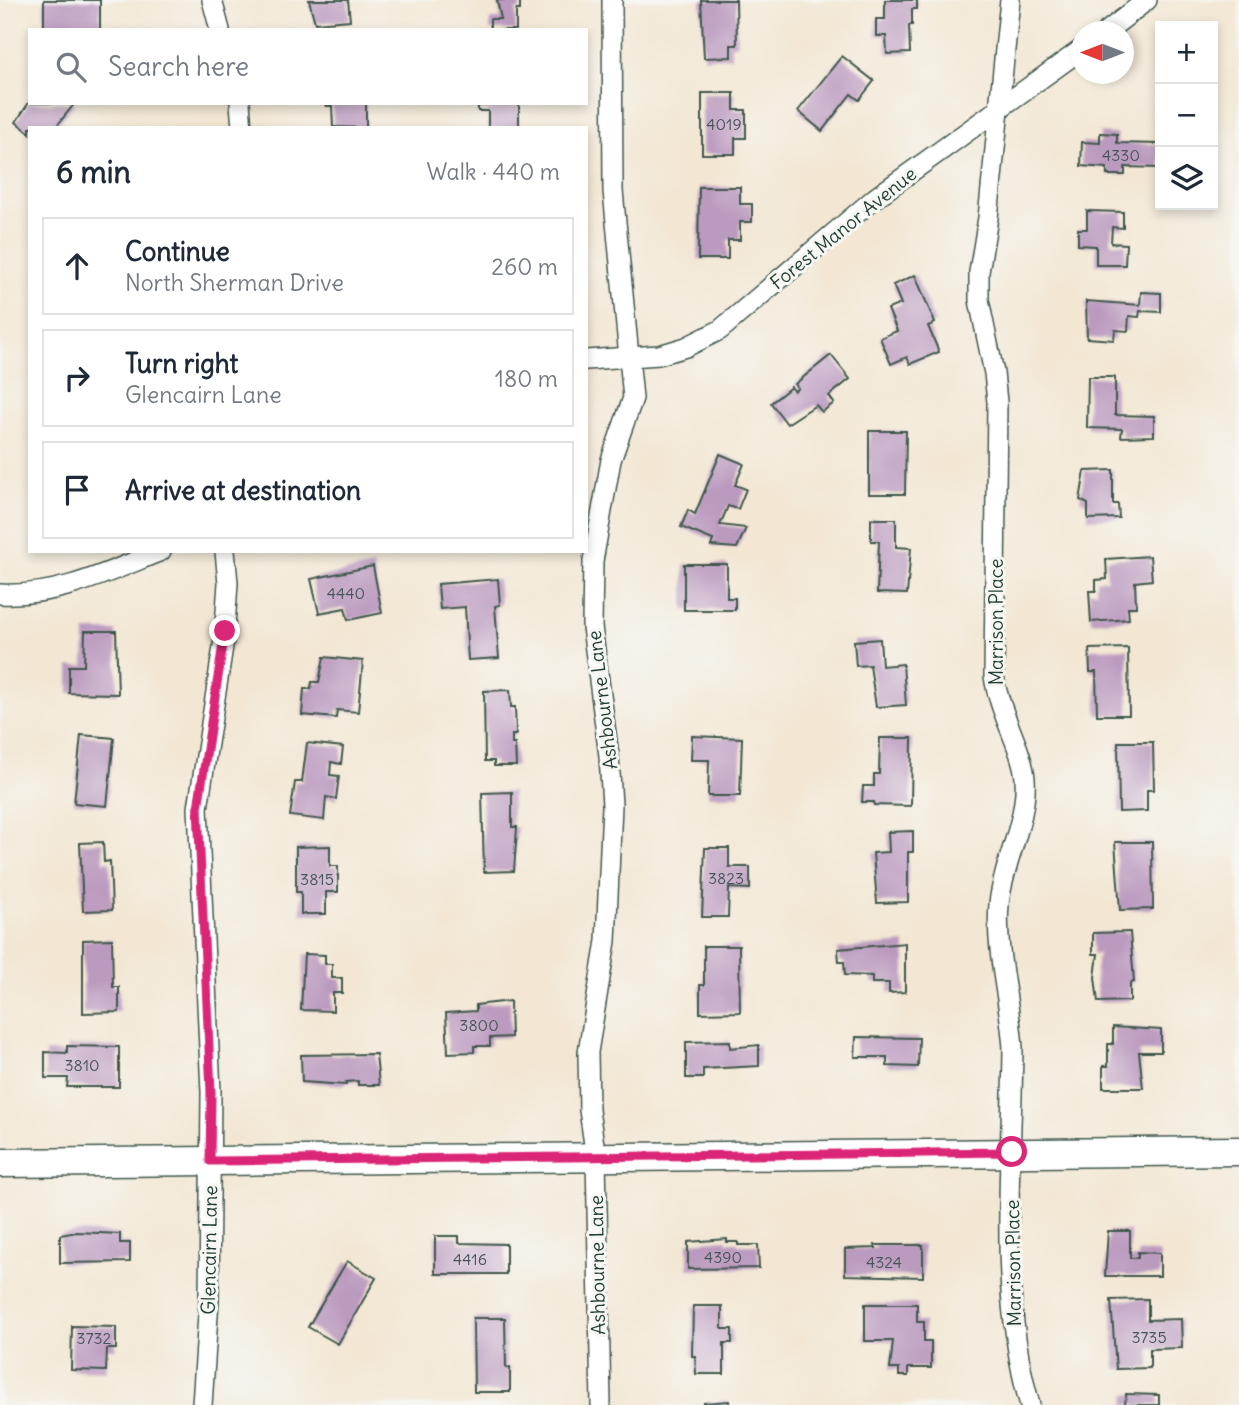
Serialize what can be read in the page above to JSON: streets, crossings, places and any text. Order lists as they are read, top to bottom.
{
  "streets": {
    "street": [
      "Forest Manor Avenue",
      "Marrison Place",
      "Ashbourne Lane",
      "Glencairn Lane"
    ]
  },
  "crossings": [
    ["Forest Manor Avenue", "Marrison Place"],
    ["Forest Manor Avenue", "Ashbourne Lane"]
  ],
  "house_numbers": [
    "4019",
    "4330",
    "4440",
    "3823",
    "3815",
    "3800",
    "3810",
    "4390",
    "4416",
    "4324",
    "3735",
    "3732"
  ],
  "north": "left",
  "page": {
    "map_buttons": ["+", "−"],
    "search": "Search here",
    "heading": ["6 min", "Walk · 440 m"],
    "list": [
      ["Continue", "North Sherman Drive", "260 m"],
      ["Turn right", "Glencairn Lane", "180 m"],
      "Arrive at destination"
    ]
  }
}
